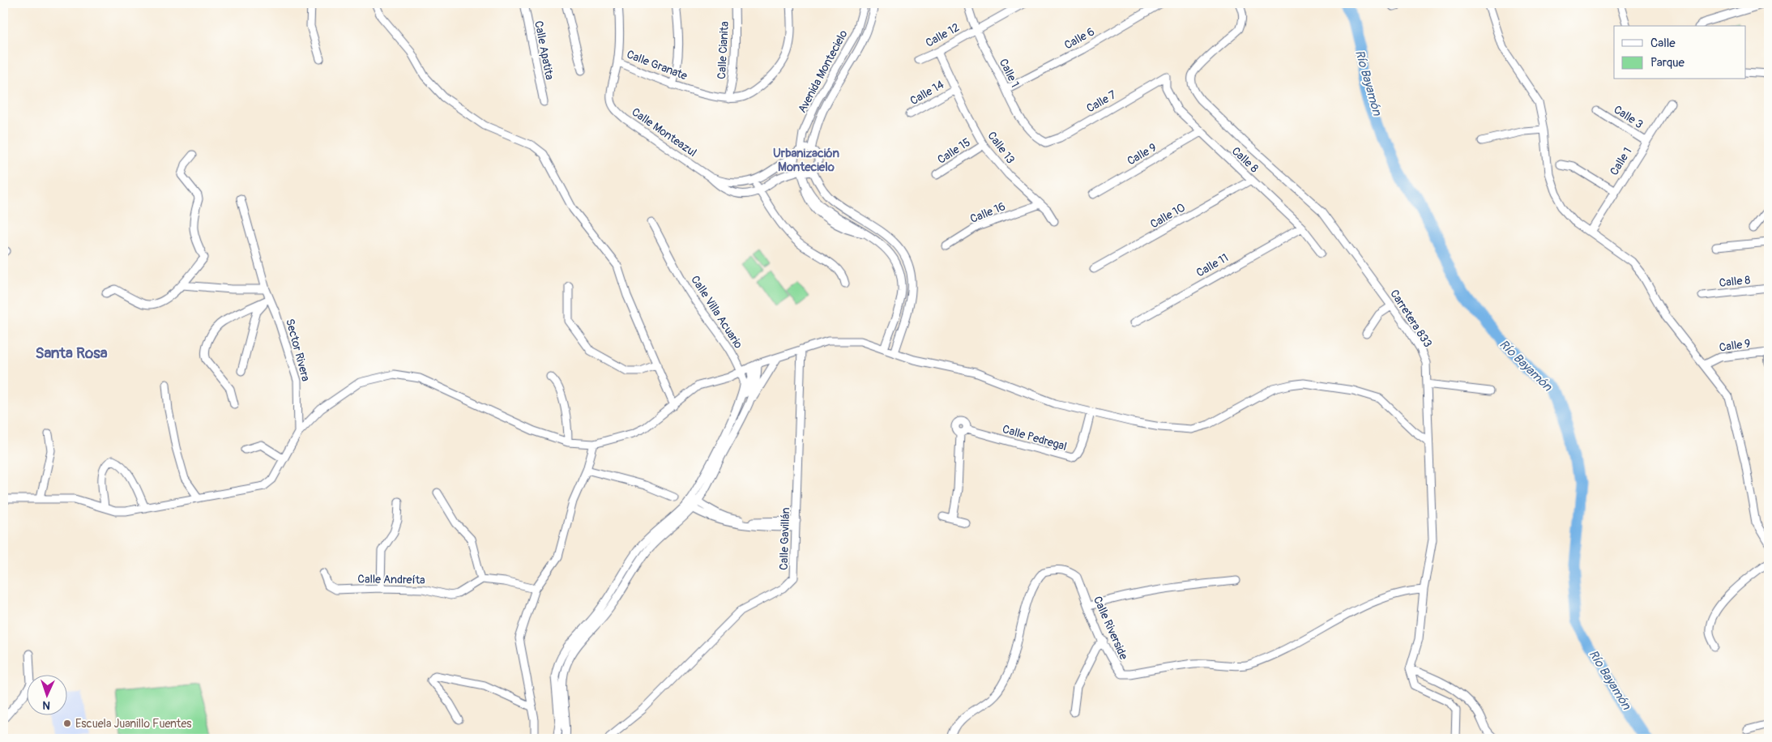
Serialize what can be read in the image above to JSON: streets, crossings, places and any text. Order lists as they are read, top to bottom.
{
  "streets": {
    "street": [
      "Calle 12",
      "Calle 6",
      "Calle Apatita",
      "Calle Cianita",
      "Calle Granate",
      "Avenida Montecielo",
      "Calle 1",
      "Calle 14",
      "Calle 7",
      "Calle 3",
      "Calle Monteazul",
      "Calle 13",
      "Calle 15",
      "Calle 9",
      "Calle 8",
      "Calle 16",
      "Calle 10",
      "Calle 11",
      "Calle Villa Acuario",
      "Carretera 833",
      "Sector Rivera",
      "Calle Pedregal",
      "Calle Gavillán",
      "Calle Andreíta",
      "Calle Riverside"
    ]
  },
  "crossings": [
    ["Calle 12", "Calle 1"],
    ["Calle 12", "Calle 13"],
    ["Calle 6", "Calle 1"],
    ["Calle Cianita", "Calle Granate"],
    ["Calle Granate", "Calle Monteazul"],
    ["Avenida Montecielo", "Calle Monteazul"],
    ["Calle 1", "Calle 7"],
    ["Calle 1", "Calle 3"],
    ["Calle 14", "Calle 13"],
    ["Calle 7", "Calle 8"],
    ["Calle 13", "Calle 15"],
    ["Calle 13", "Calle 16"],
    ["Calle 9", "Calle 8"],
    ["Calle 8", "Calle 10"],
    ["Calle 8", "Calle 11"],
    ["Carretera 833", "Calle Riverside"]
  ],
  "districts": ["Urbanización Montecielo", "Santa Rosa"],
  "water": ["Río Bayamón"],
  "places": ["Escuela Juanillo Fuentes"],
  "legend": ["Calle", "Parque"],
  "north": "bottom"
}
